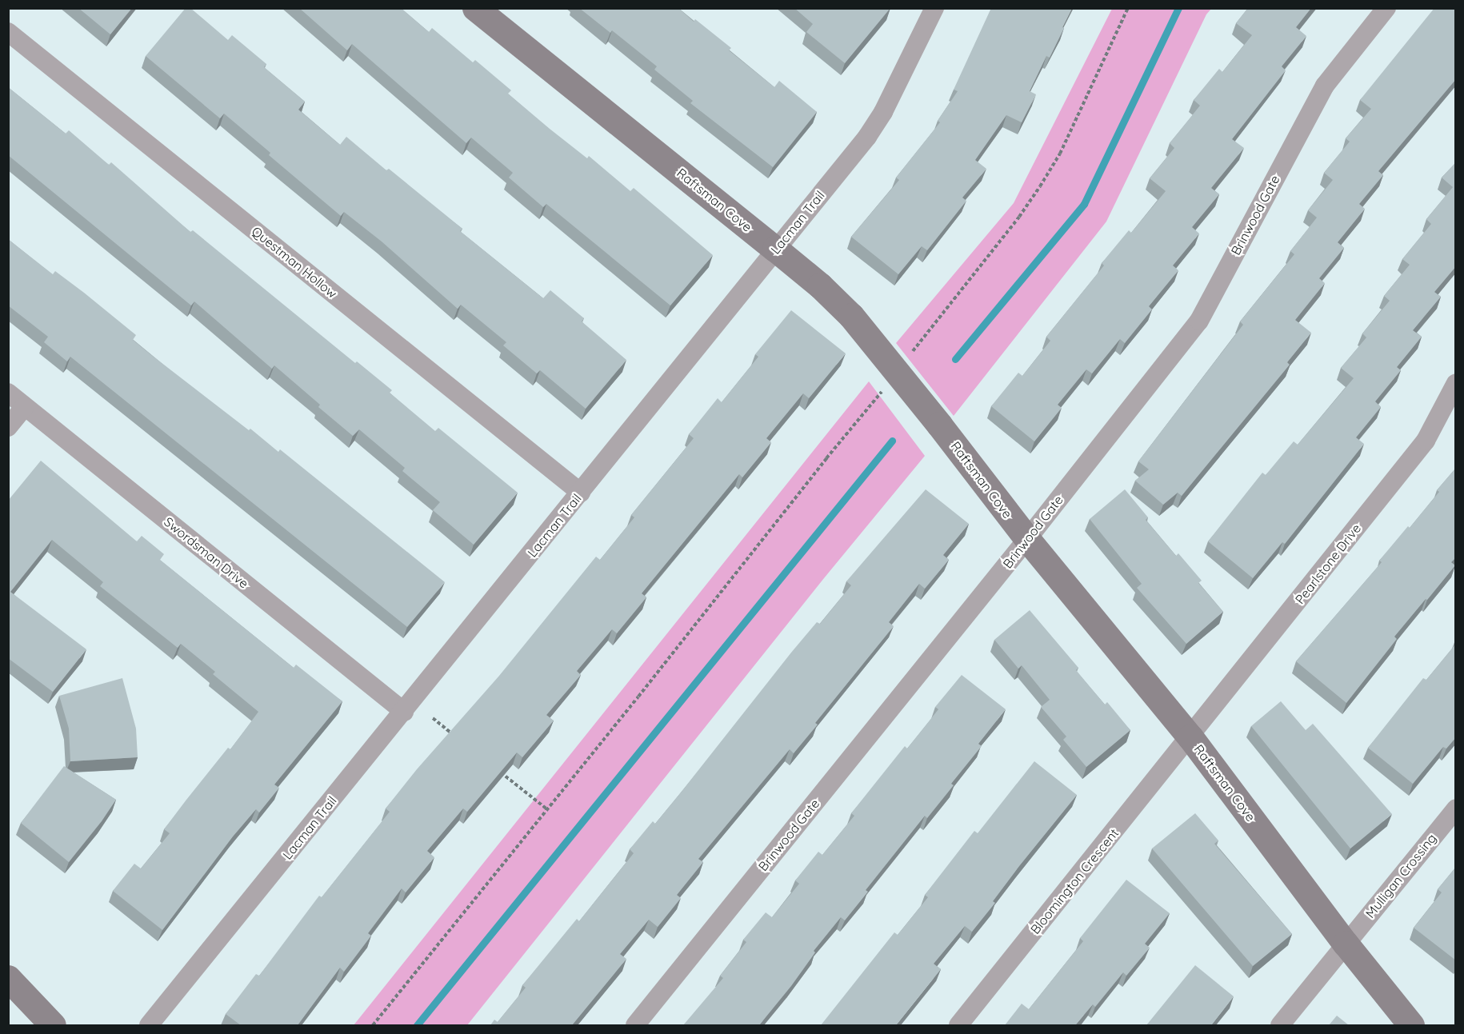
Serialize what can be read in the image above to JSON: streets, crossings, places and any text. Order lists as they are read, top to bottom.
{
  "streets": {
    "street": [
      "Raftsman Cove",
      "Brinwood Gate",
      "Lacman Trail",
      "Questman Hollow",
      "Swordsman Drive",
      "Pearlstone Drive",
      "Mulligan Crossing",
      "Bloomington Crescent"
    ]
  },
  "crossings": [
    ["Raftsman Cove", "Brinwood Gate"],
    ["Raftsman Cove", "Lacman Trail"],
    ["Raftsman Cove", "Pearlstone Drive"],
    ["Raftsman Cove", "Mulligan Crossing"],
    ["Raftsman Cove", "Bloomington Crescent"],
    ["Lacman Trail", "Questman Hollow"],
    ["Lacman Trail", "Swordsman Drive"],
    ["Pearlstone Drive", "Bloomington Crescent"]
  ]
}
